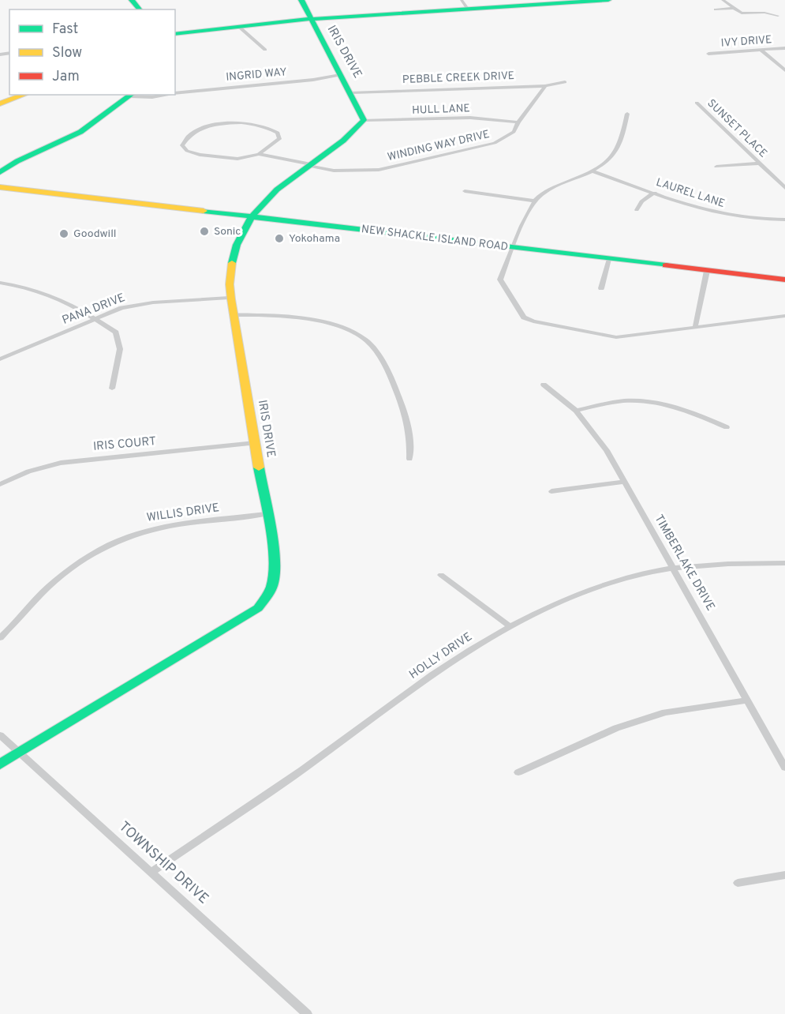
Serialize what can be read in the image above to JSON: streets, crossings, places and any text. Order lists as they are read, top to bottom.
{
  "streets": {
    "street": [
      "IVY DRIVE",
      "IRIS DRIVE",
      "INGRID WAY",
      "PEBBLE CREEK DRIVE",
      "HULL LANE",
      "SUNSET PLACE",
      "WINDING WAY DRIVE",
      "LAUREL LANE",
      "NEW SHACKLE ISLAND ROAD",
      "PANA DRIVE",
      "IRIS COURT",
      "WILLIS DRIVE",
      "TIMBERLAKE DRIVE",
      "HOLLY DRIVE",
      "TOWNSHIP DRIVE"
    ]
  },
  "crossings": [
    ["IRIS DRIVE", "INGRID WAY"],
    ["IRIS DRIVE", "PEBBLE CREEK DRIVE"],
    ["IRIS DRIVE", "HULL LANE"],
    ["IRIS DRIVE", "WINDING WAY DRIVE"],
    ["IRIS DRIVE", "NEW SHACKLE ISLAND ROAD"],
    ["IRIS DRIVE", "PANA DRIVE"],
    ["IRIS DRIVE", "IRIS COURT"],
    ["IRIS DRIVE", "WILLIS DRIVE"],
    ["IRIS DRIVE", "TOWNSHIP DRIVE"],
    ["PEBBLE CREEK DRIVE", "WINDING WAY DRIVE"],
    ["HULL LANE", "WINDING WAY DRIVE"],
    ["TIMBERLAKE DRIVE", "HOLLY DRIVE"],
    ["HOLLY DRIVE", "TOWNSHIP DRIVE"]
  ],
  "places": ["Sonic", "Goodwill", "Yokohama"],
  "legend": ["Fast", "Slow", "Jam"]
}
